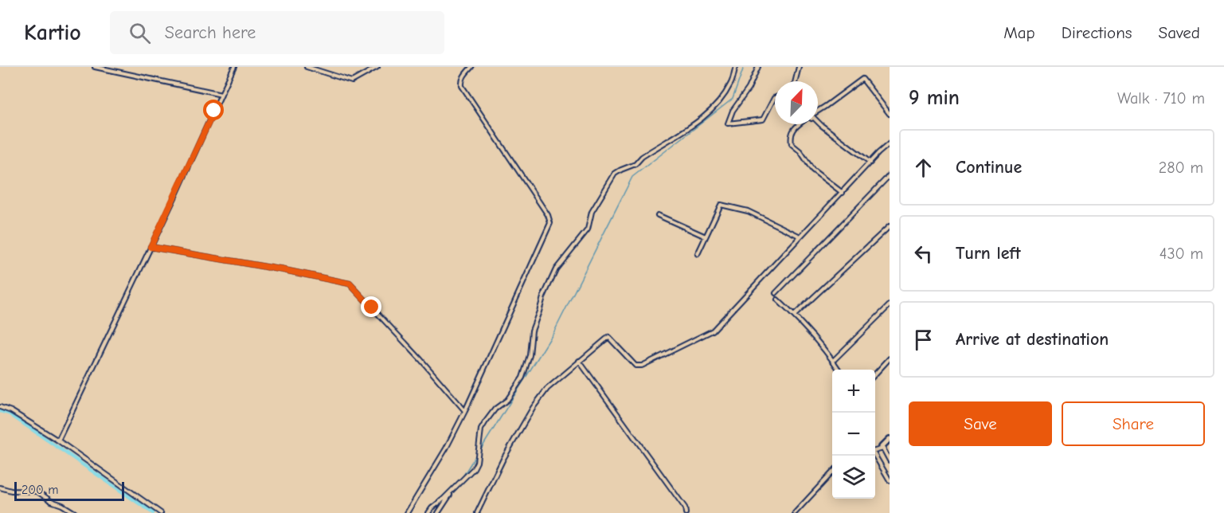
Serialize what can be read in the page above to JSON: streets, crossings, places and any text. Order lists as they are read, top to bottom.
{
  "scale_bar": "200 m",
  "north": "top right",
  "page": {
    "header": "Kartio",
    "search": "Search here",
    "nav": ["Map", "Directions", "Saved"],
    "heading": ["9 min", "Walk · 710 m"],
    "list": [
      ["Continue", "280 m"],
      ["Turn left", "430 m"],
      "Arrive at destination"
    ],
    "map_buttons": ["+", "−"],
    "buttons": ["Save", "Share"],
    "scale": "200 m"
  }
}
